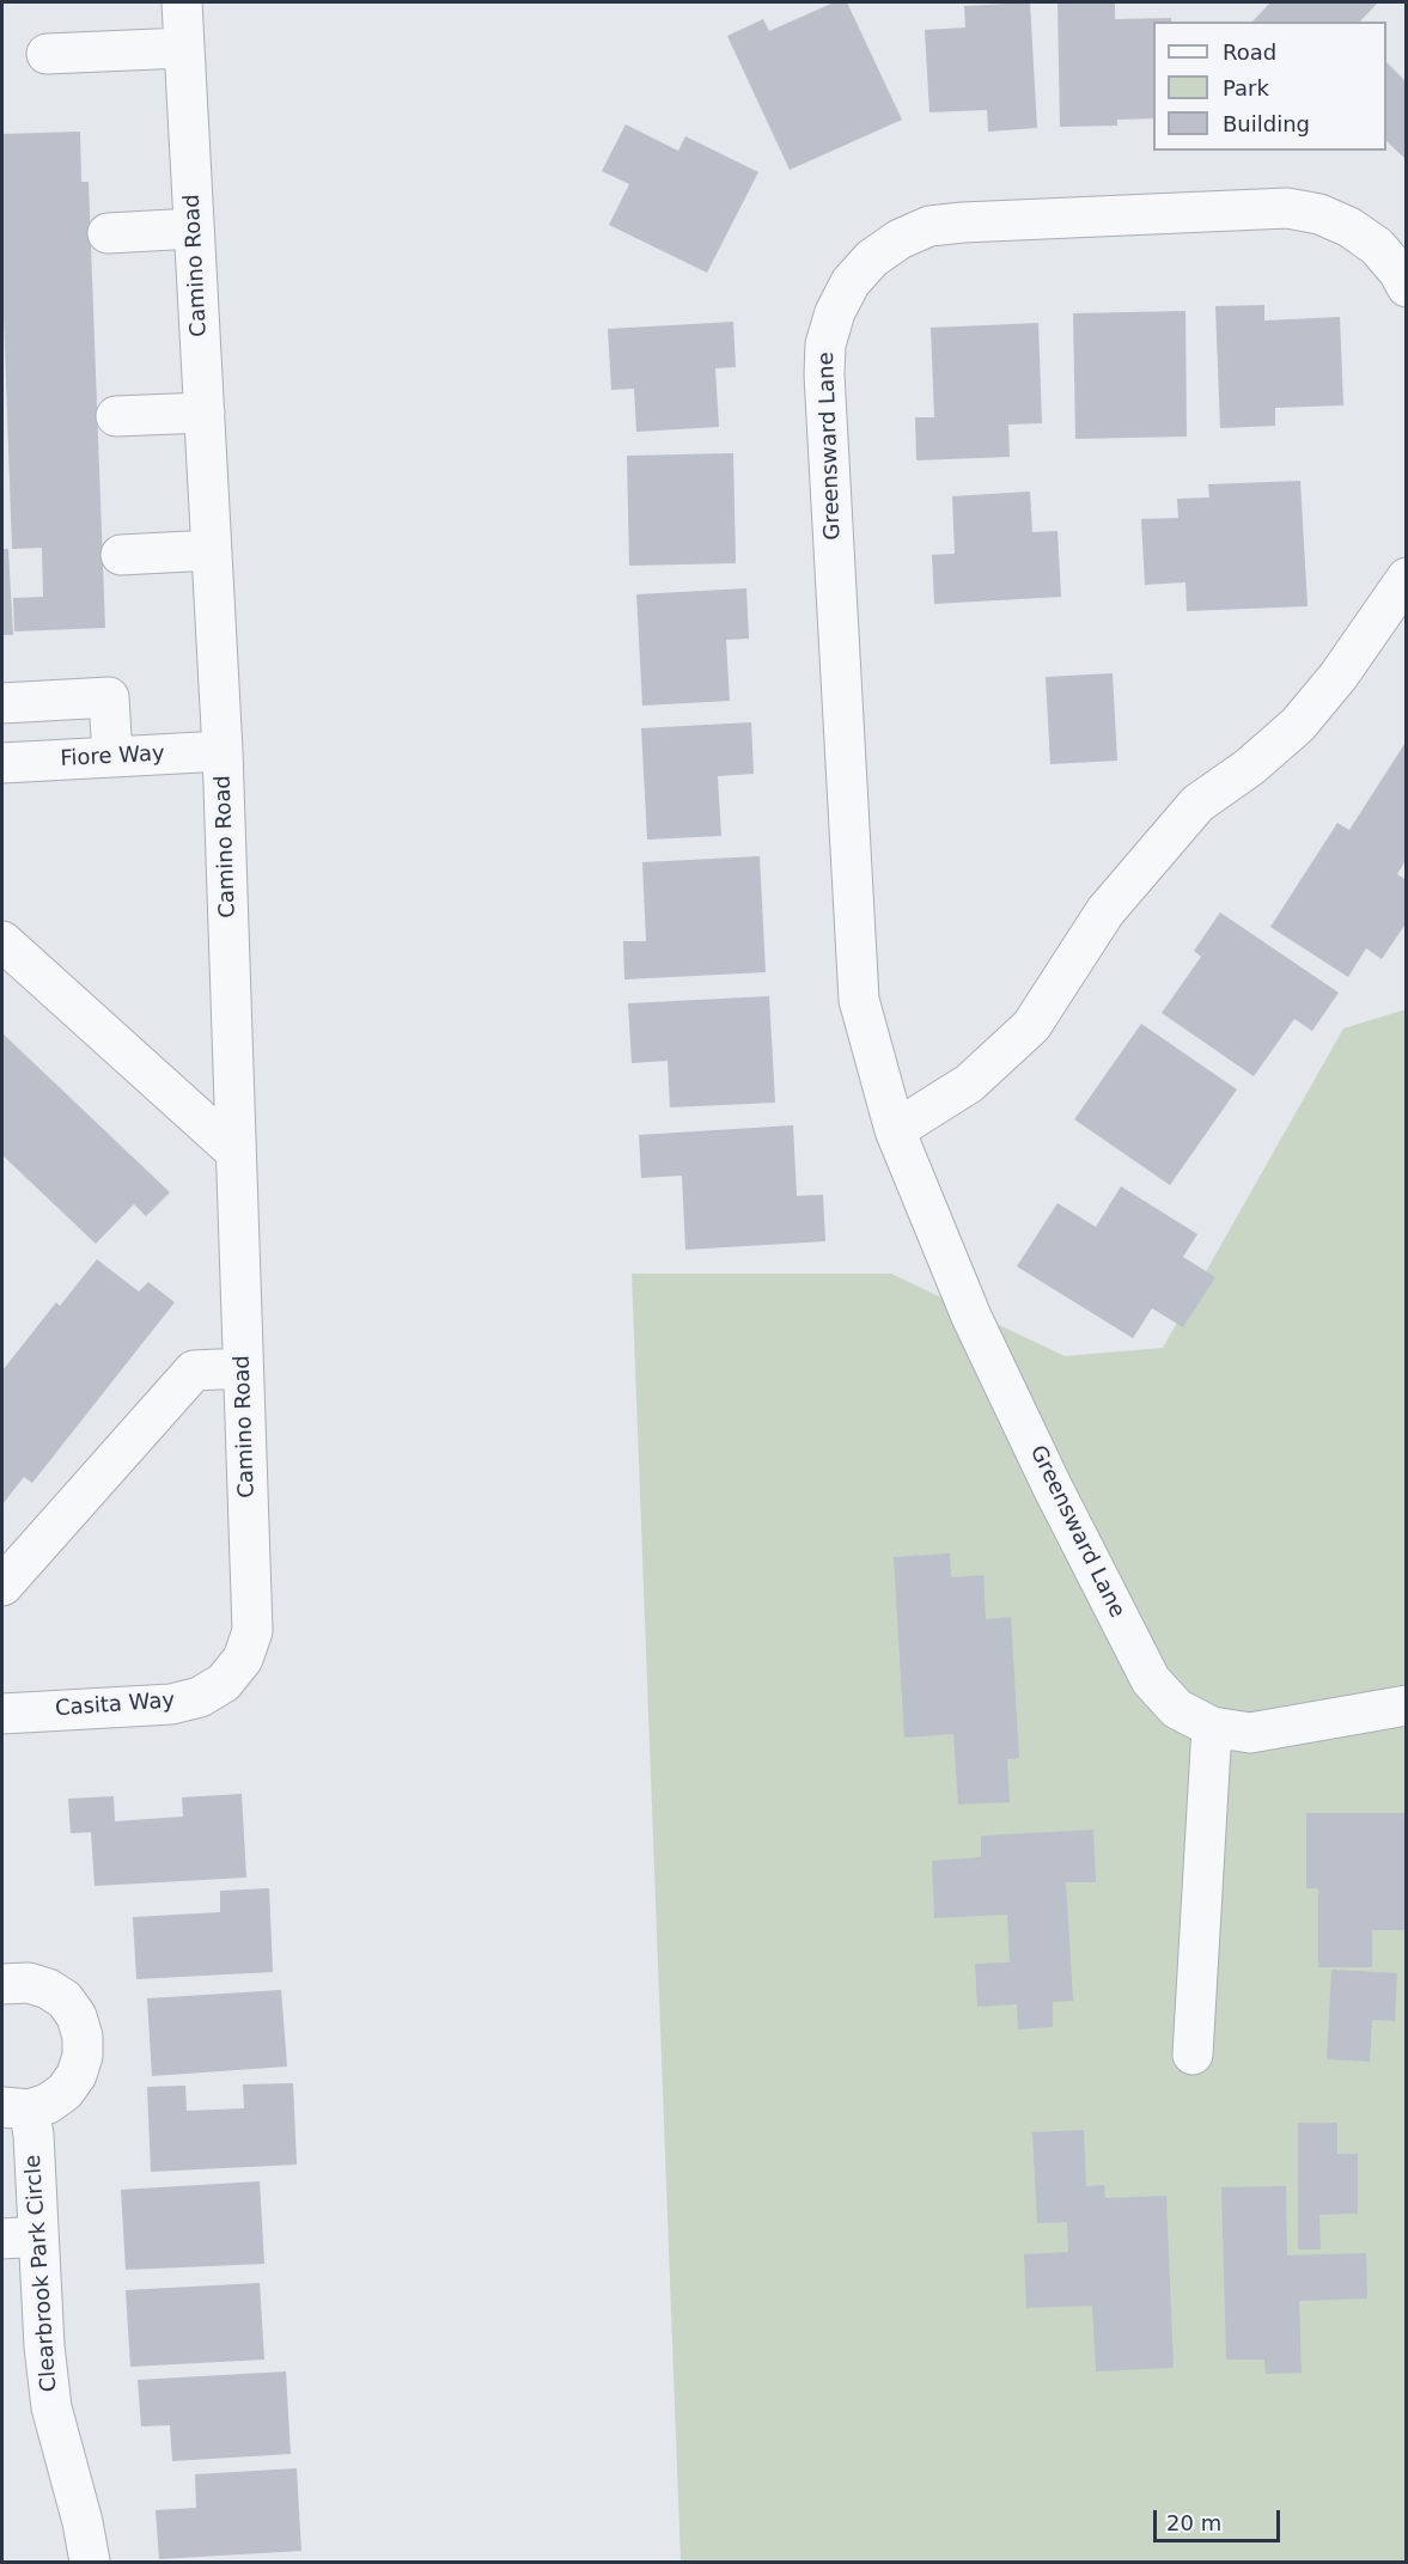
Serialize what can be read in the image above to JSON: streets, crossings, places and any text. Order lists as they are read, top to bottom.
{
  "streets": {
    "street": [
      "Camino Road",
      "Greensward Lane",
      "Fiore Way",
      "Casita Way",
      "Clearbrook Park Circle"
    ]
  },
  "crossings": [
    ["Camino Road", "Fiore Way"],
    ["Camino Road", "Casita Way"]
  ],
  "legend": ["Road", "Park", "Building"],
  "scale_bar": "20 m"
}
